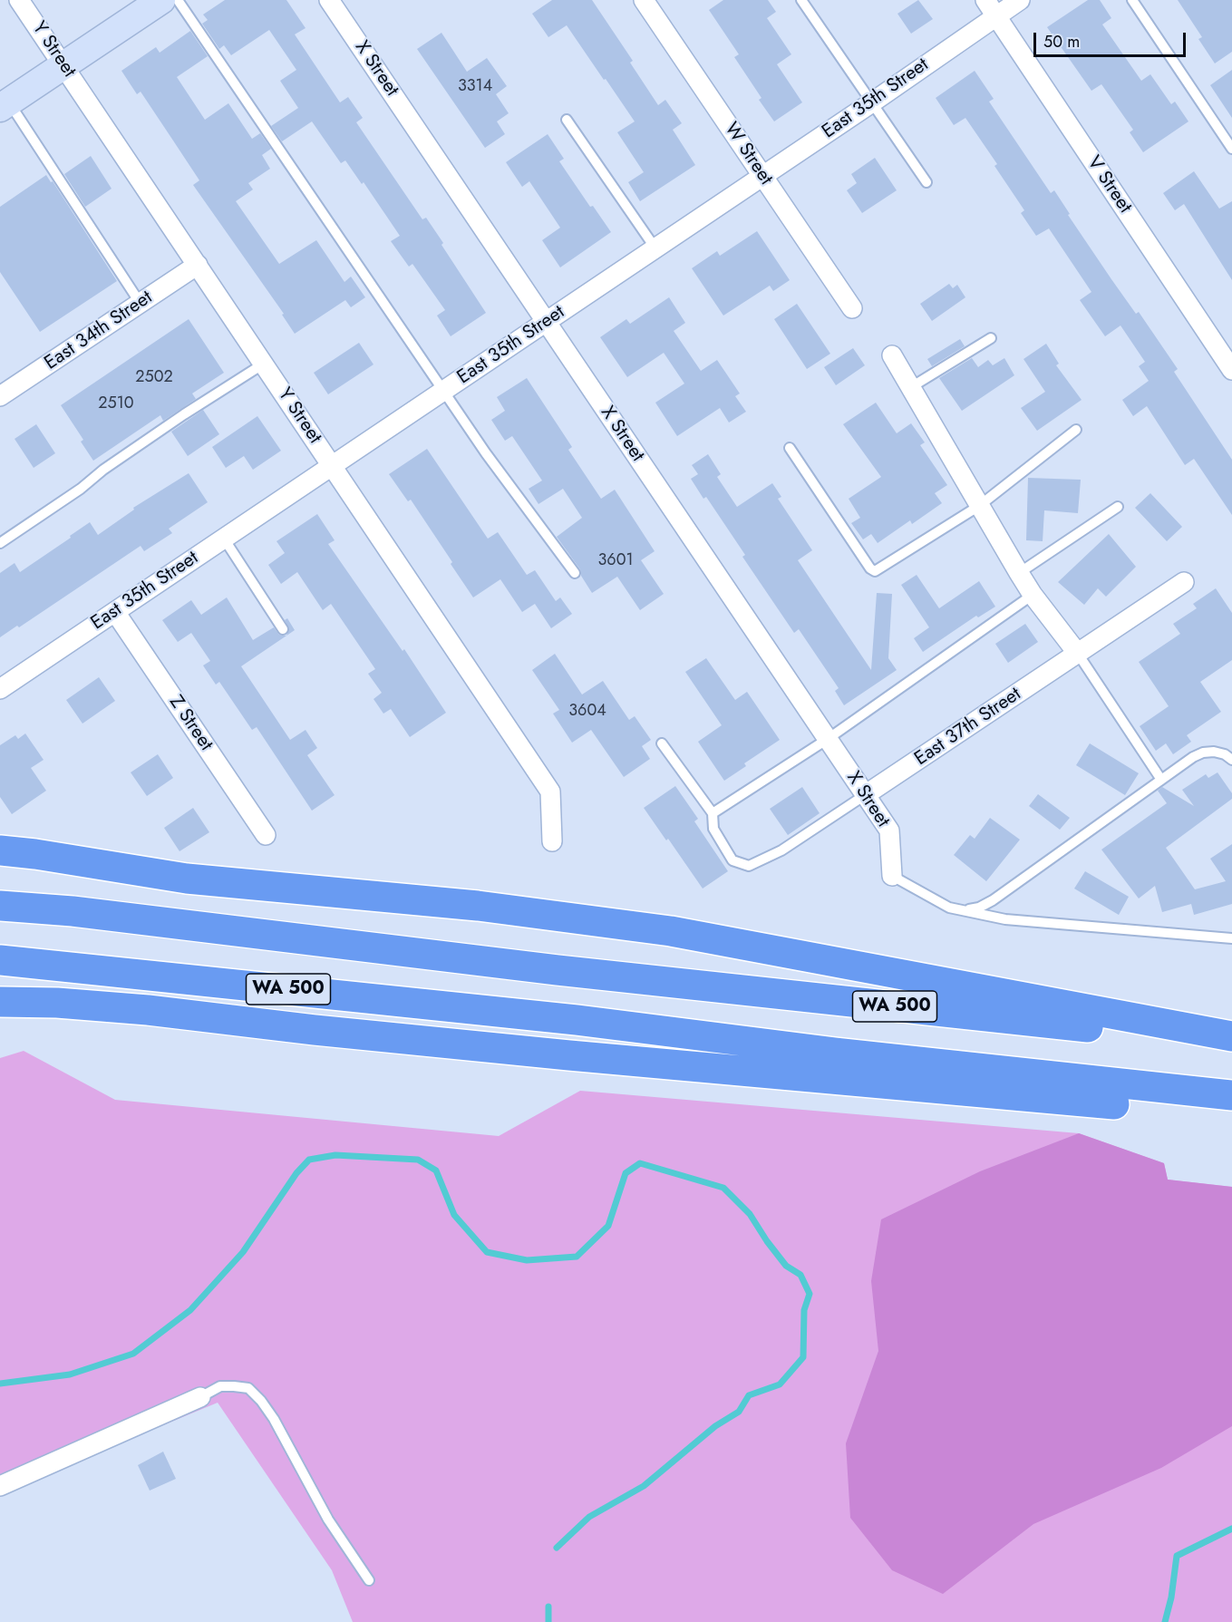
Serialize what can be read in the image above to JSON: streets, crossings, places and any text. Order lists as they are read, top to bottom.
{
  "streets": {
    "highway": ["WA 500"],
    "street": [
      "Y Street",
      "X Street",
      "East 35th Street",
      "W Street",
      "V Street",
      "East 34th Street",
      "Z Street",
      "East 37th Street"
    ]
  },
  "crossings": [
    ["Y Street", "East 35th Street"],
    ["Y Street", "East 34th Street"],
    ["X Street", "East 35th Street"],
    ["X Street", "East 37th Street"],
    ["East 35th Street", "W Street"],
    ["East 35th Street", "V Street"],
    ["East 35th Street", "Z Street"]
  ],
  "house_numbers": [
    "3314",
    "2502",
    "2510",
    "3601",
    "3604"
  ],
  "scale_bar": "50 m"
}
